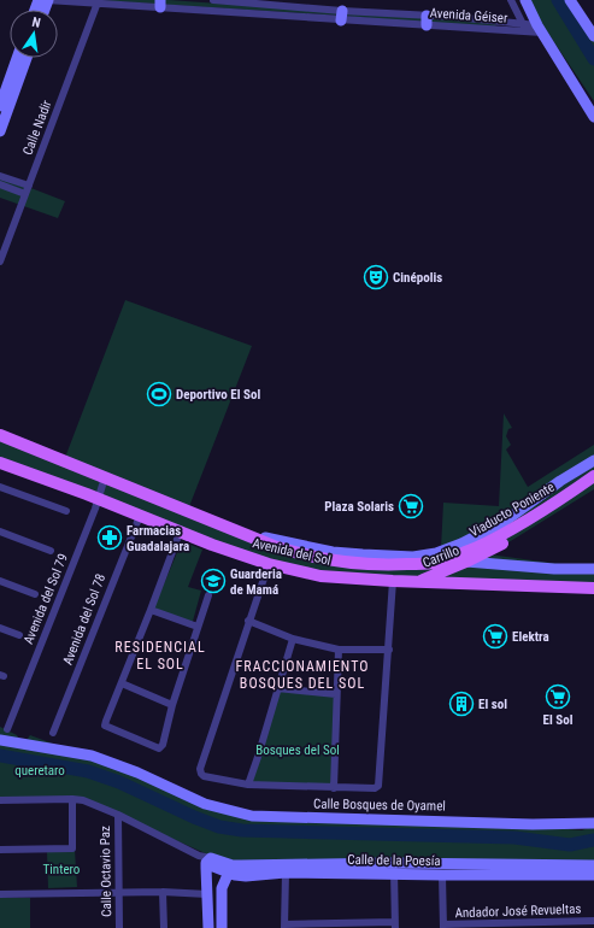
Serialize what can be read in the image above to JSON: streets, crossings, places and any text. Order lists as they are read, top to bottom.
{
  "streets": {
    "main road": ["Viaducto Poniente", "Avenida del Sol", "Carrillo"],
    "street": [
      "Avenida Géiser",
      "Calle Nadir",
      "Avenida del Sol 79",
      "Avenida del Sol 78",
      "Calle Bosques de Oyamel",
      "Calle de la Poesía",
      "Calle Octavio Paz",
      "Andador José Revueltas"
    ]
  },
  "crossings": [
    ["Avenida Géiser", "Calle Nadir"],
    ["Viaducto Poniente", "Avenida del Sol"],
    ["Avenida del Sol", "Carrillo"],
    ["Avenida del Sol", "Avenida del Sol 79"],
    ["Avenida del Sol", "Avenida del Sol 78"],
    ["Calle de la Poesía", "Calle Octavio Paz"]
  ],
  "districts": ["RESIDENCIAL EL SOL", "FRACCIONAMIENTO BOSQUES DEL SOL"],
  "parks": ["Bosques del Sol", "queretaro", "Tintero"],
  "places": {
    "theatre": ["Cinépolis"],
    "sports": ["Deportivo El Sol"],
    "supermarket": ["Plaza Solaris", "Elektra", "El Sol"],
    "pharmacy": ["Farmacias Guadalajara"],
    "school or university": ["Guarderia de Mamá"],
    "building": ["El sol"]
  },
  "north": "top"
}
